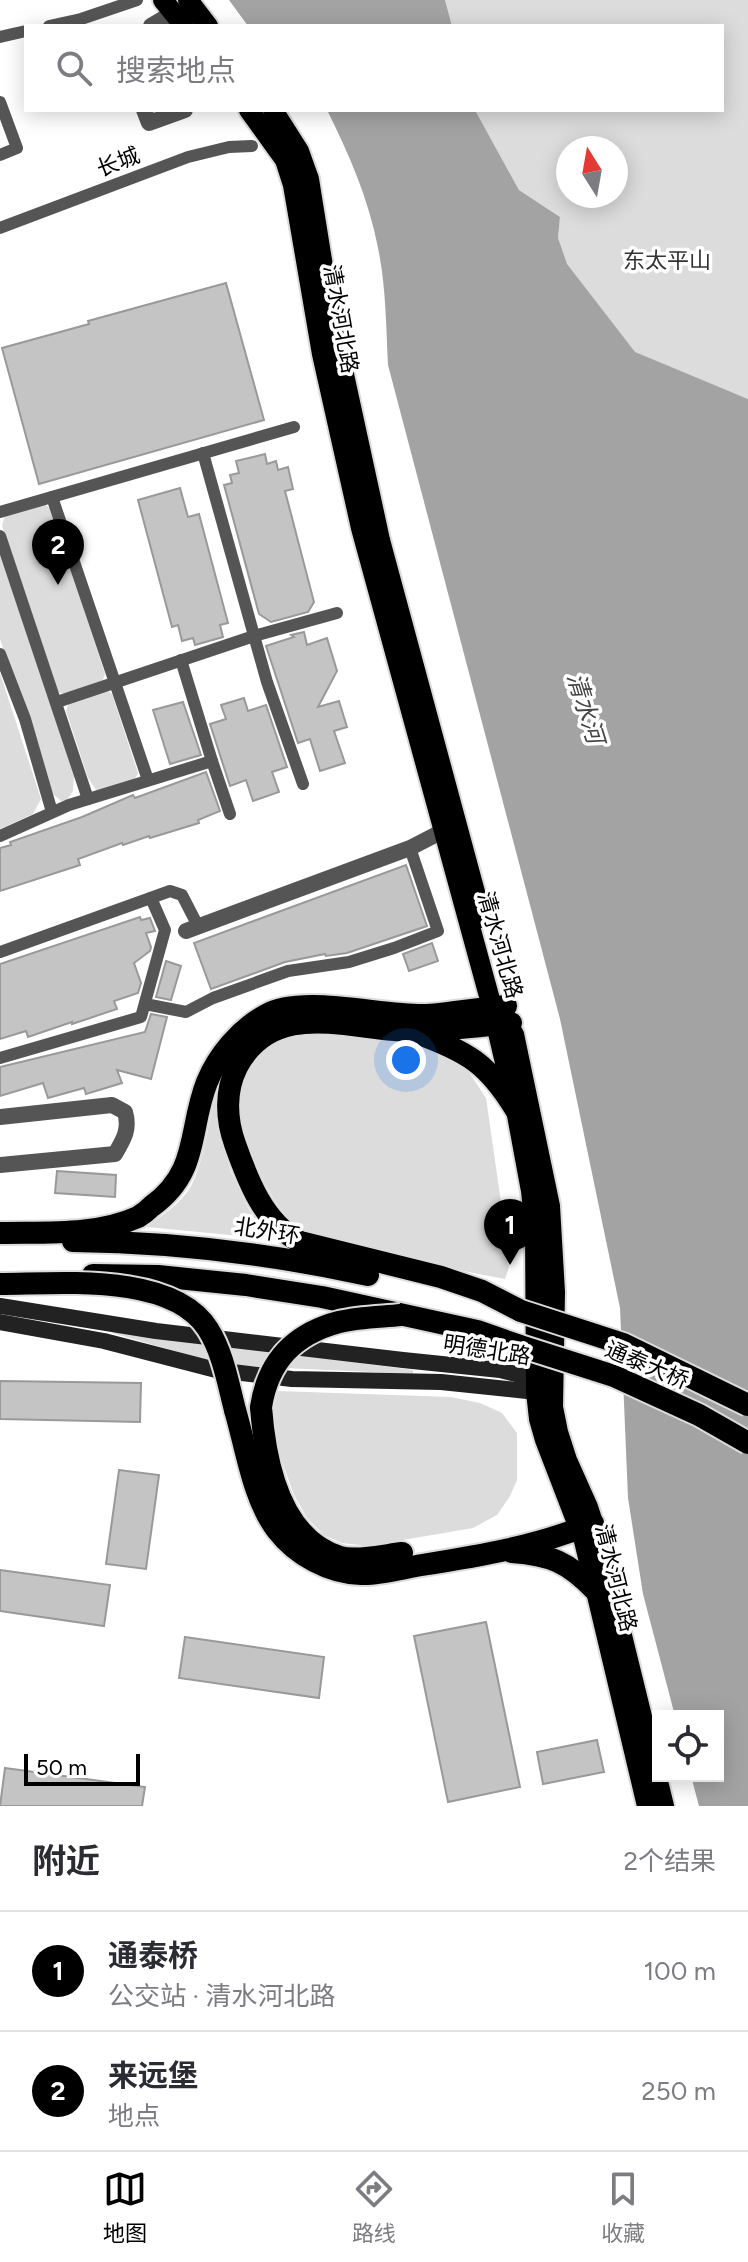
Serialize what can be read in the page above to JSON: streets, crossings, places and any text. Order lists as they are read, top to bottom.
{
  "streets": {
    "highway": ["北外环", "通泰大桥"],
    "main road": ["清水河北路", "明德北路"],
    "street": ["长城"]
  },
  "crossings": [
    ["清水河北路", "明德北路"],
    ["北外环", "通泰大桥"]
  ],
  "water": ["清水河"],
  "parks": ["东太平山"],
  "scale_bar": "50 m",
  "north": "top",
  "page": {
    "search": "搜索地点",
    "pins": ["2", "1"],
    "scale": "50 m",
    "heading": ["附近", "2个结果"],
    "list": [
      {
        "mark": "1",
        "name": "通泰桥",
        "note": "公交站 · 清水河北路",
        "value": "100 m"
      },
      {
        "mark": "2",
        "name": "来远堡",
        "note": "地点",
        "value": "250 m"
      }
    ],
    "nav": ["地图", "路线", "收藏"]
  }
}
